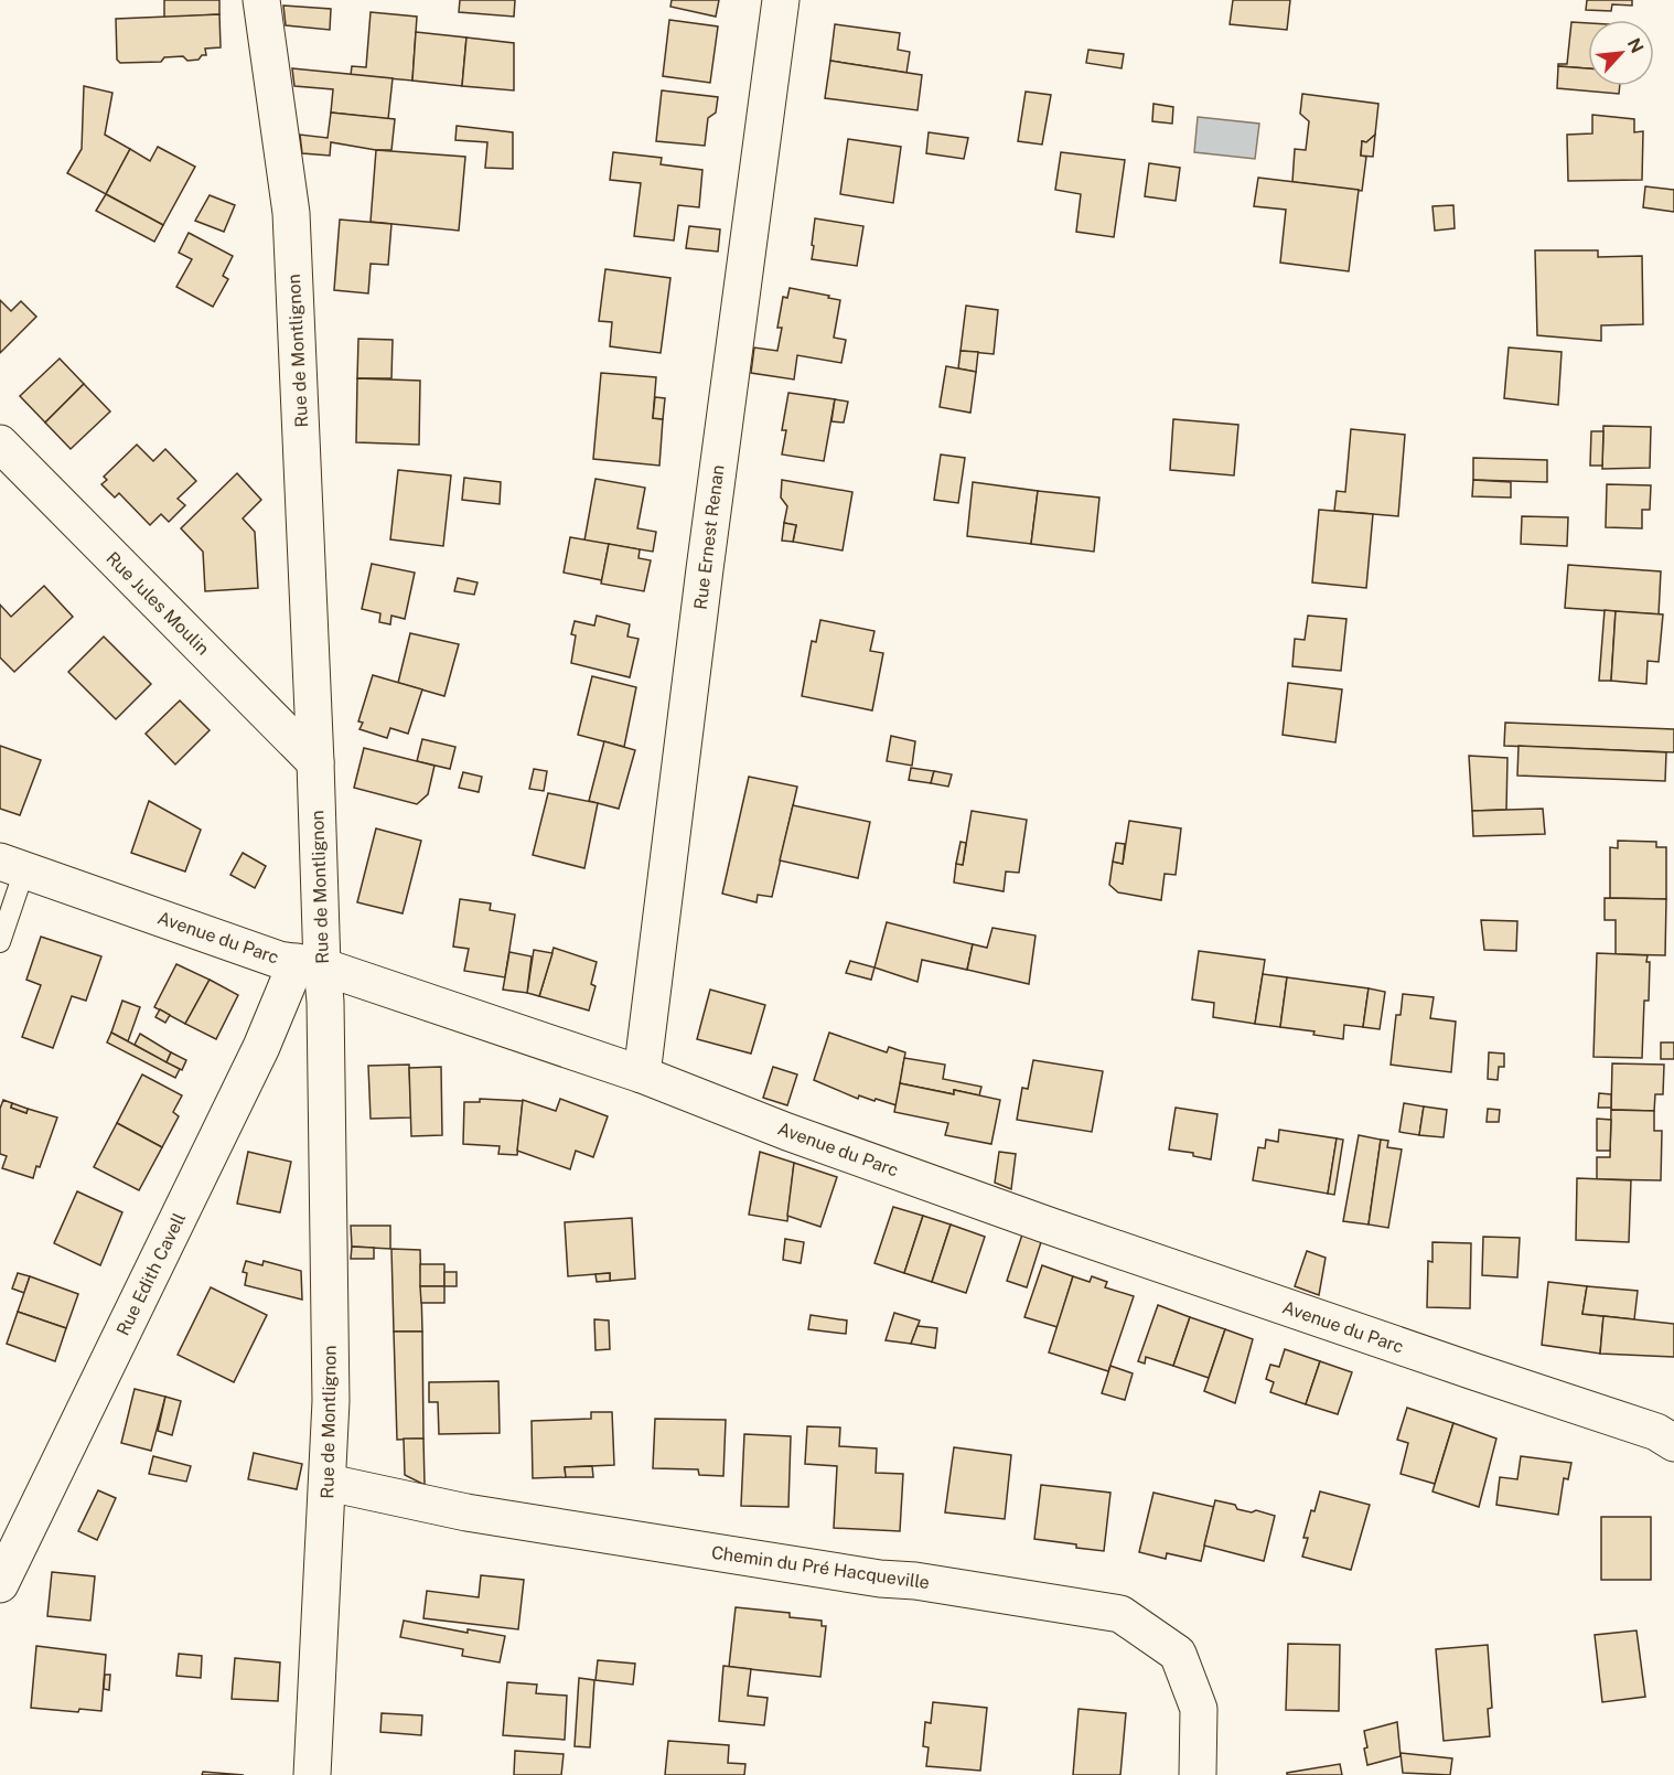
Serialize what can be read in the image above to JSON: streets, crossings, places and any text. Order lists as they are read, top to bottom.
{
  "streets": {
    "street": [
      "Rue de Montlignon",
      "Rue Ernest Renan",
      "Rue Jules Moulin",
      "Avenue du Parc",
      "Rue Edith Cavell",
      "Chemin du Pré Hacqueville"
    ]
  },
  "crossings": [
    ["Rue de Montlignon", "Rue Jules Moulin"],
    ["Rue de Montlignon", "Avenue du Parc"],
    ["Rue de Montlignon", "Rue Edith Cavell"],
    ["Rue de Montlignon", "Chemin du Pré Hacqueville"],
    ["Rue Ernest Renan", "Avenue du Parc"],
    ["Avenue du Parc", "Rue Edith Cavell"]
  ],
  "north": "top right"
}
